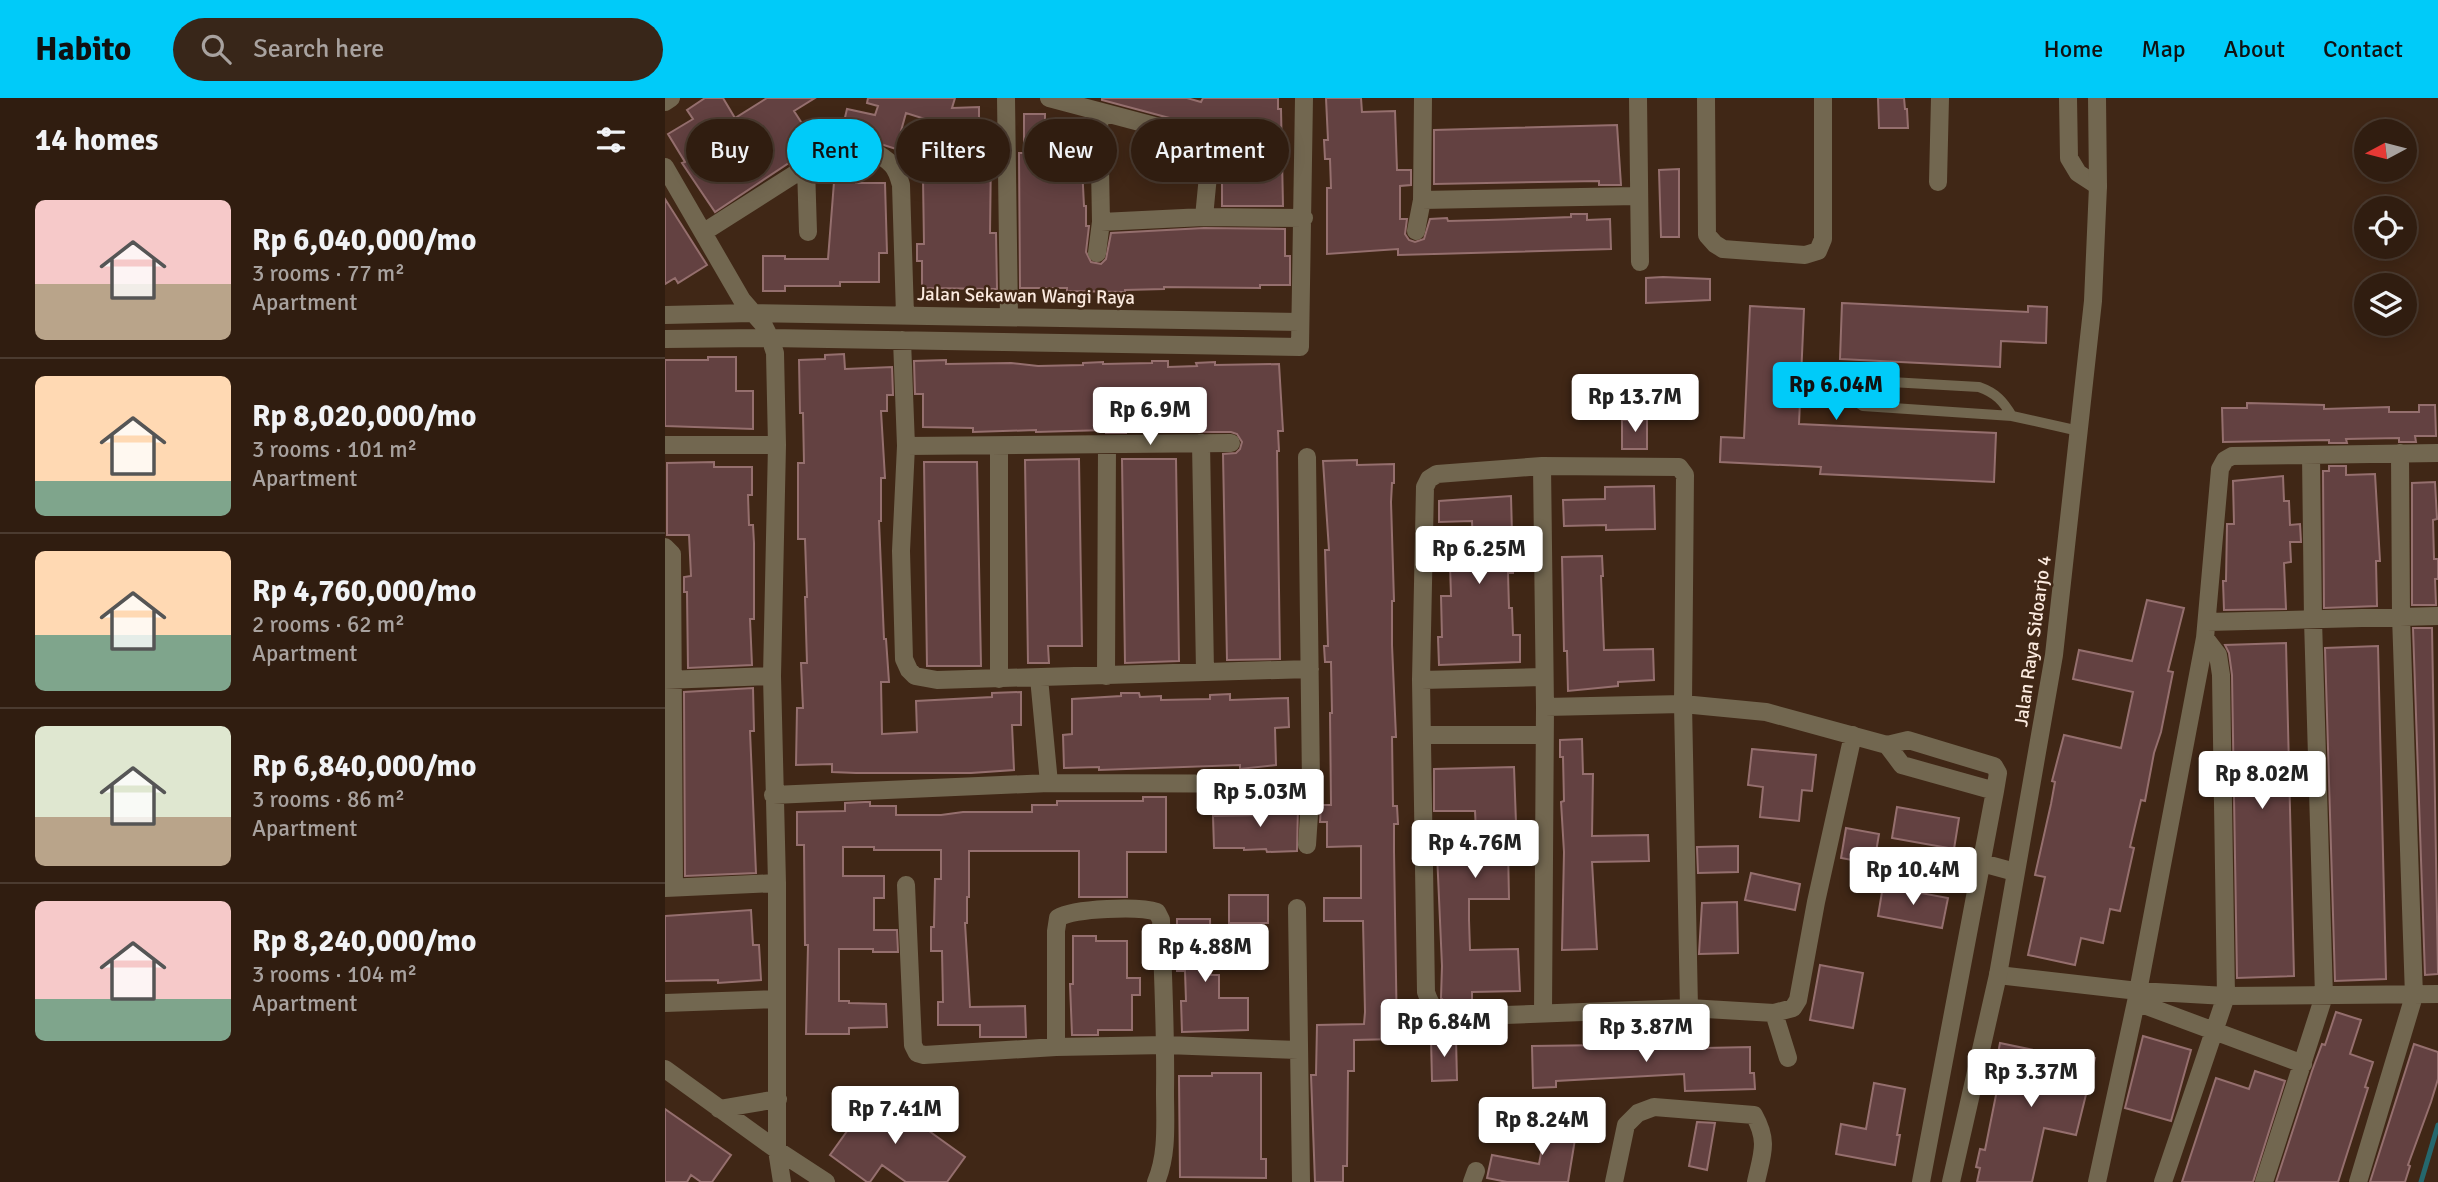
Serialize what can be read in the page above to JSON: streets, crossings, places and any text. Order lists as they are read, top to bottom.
{
  "streets": {
    "street": ["Jalan Sekawan Wangi Raya", "Jalan Raya Sidoarjo 4"]
  },
  "north": "left",
  "page": {
    "header": "Habito",
    "search": "Search here",
    "nav": [
      "Home",
      "Map",
      "About",
      "Contact"
    ],
    "heading": "14 homes",
    "chip": [
      "Buy",
      "Rent",
      "Filters",
      "New",
      "Apartment"
    ],
    "list": [
      {
        "name": "Rp 6,040,000/mo",
        "note": "3 rooms · 77 m² · Apartment"
      },
      {
        "name": "Rp 8,020,000/mo",
        "note": "3 rooms · 101 m² · Apartment"
      },
      {
        "name": "Rp 4,760,000/mo",
        "note": "2 rooms · 62 m² · Apartment"
      },
      {
        "name": "Rp 6,840,000/mo",
        "note": "3 rooms · 86 m² · Apartment"
      },
      {
        "name": "Rp 8,240,000/mo",
        "note": "3 rooms · 104 m² · Apartment"
      }
    ],
    "price": [
      "Rp 6.04M",
      "Rp 13.7M",
      "Rp 6.9M",
      "Rp 6.25M",
      "Rp 8.02M",
      "Rp 5.03M",
      "Rp 4.76M",
      "Rp 10.4M",
      "Rp 4.88M",
      "Rp 6.84M",
      "Rp 3.87M",
      "Rp 3.37M",
      "Rp 7.41M",
      "Rp 8.24M"
    ]
  }
}
